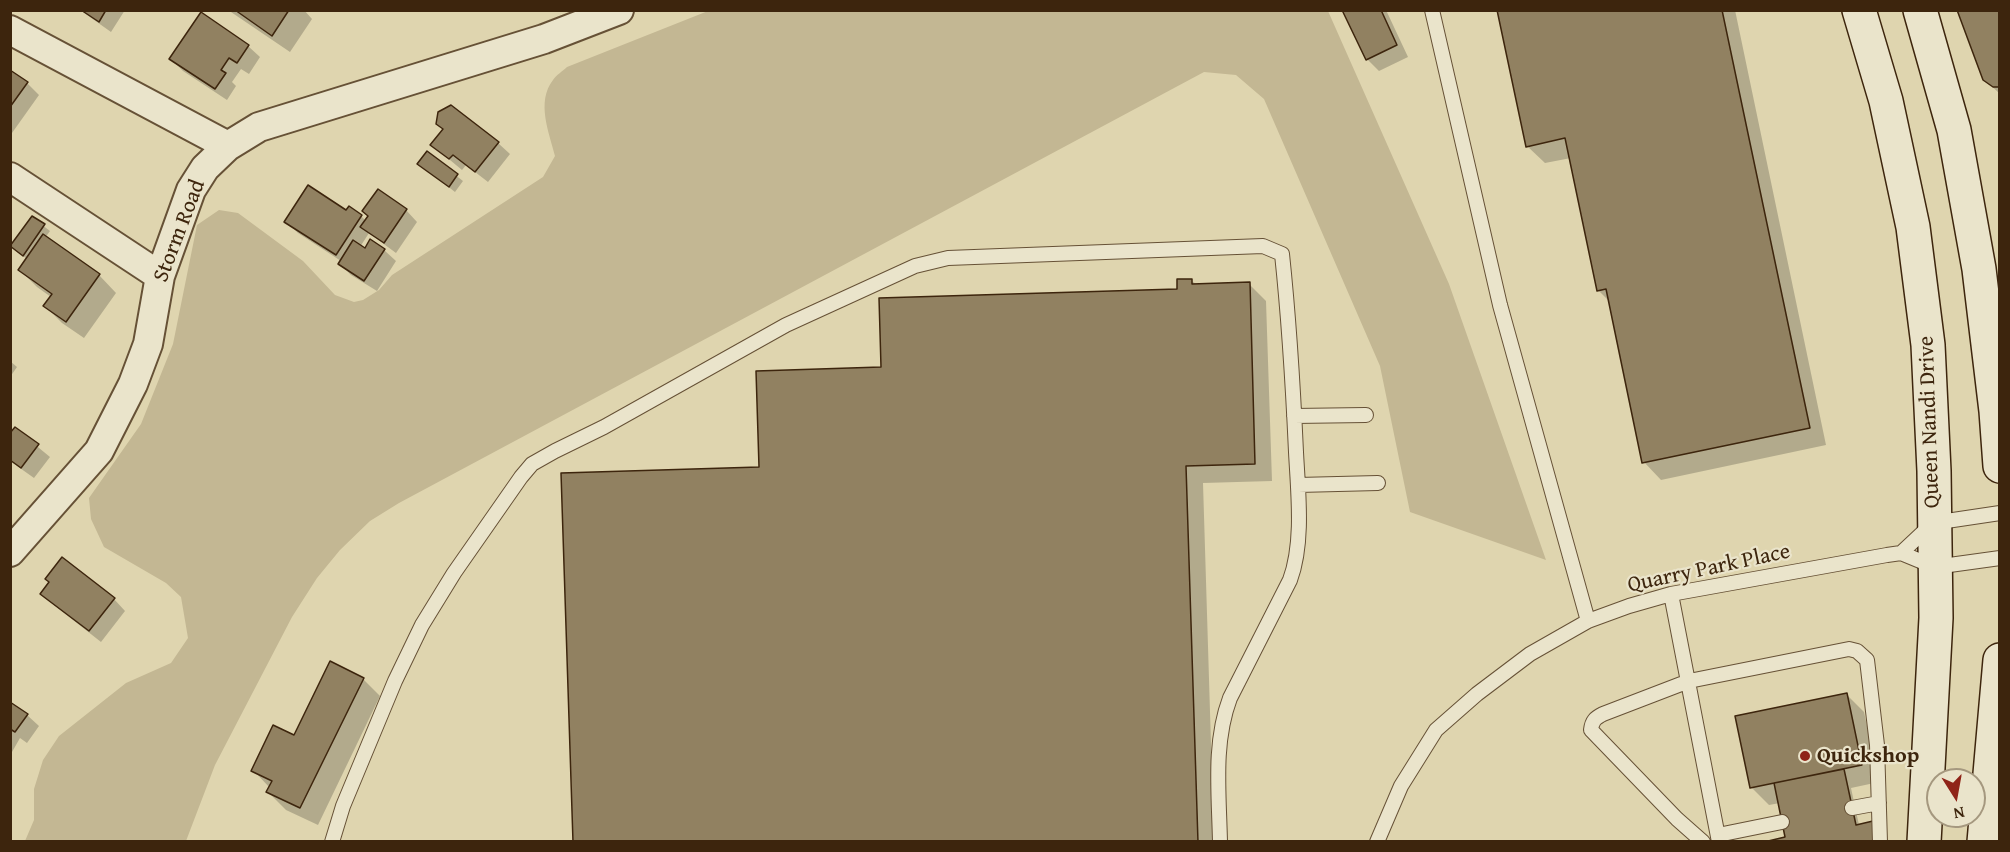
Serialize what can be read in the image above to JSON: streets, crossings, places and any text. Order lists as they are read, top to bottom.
{
  "streets": {
    "main road": ["Queen Nandi Drive"],
    "street": ["Storm Road"],
    "lane": ["Quarry Park Place"]
  },
  "places": ["Quickshop"],
  "north": "bottom"
}
